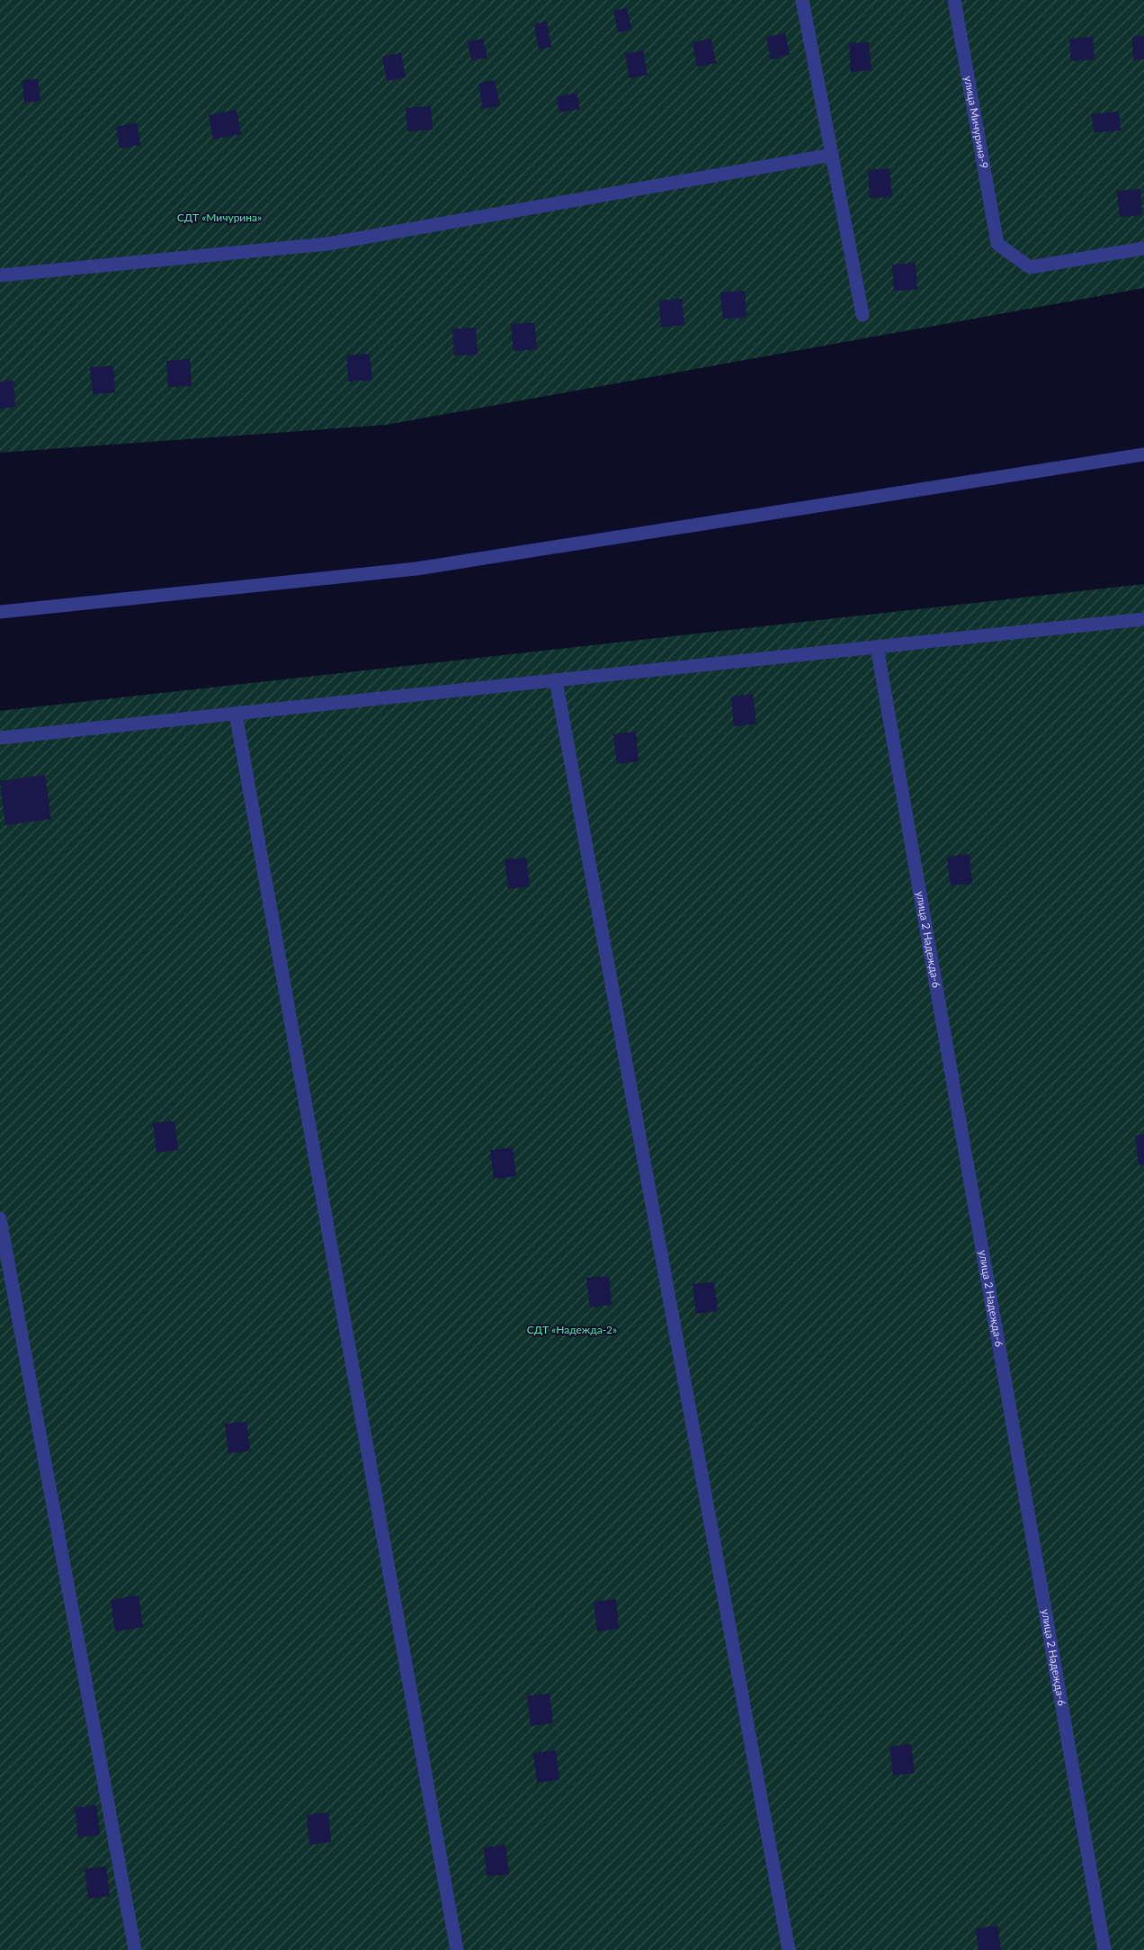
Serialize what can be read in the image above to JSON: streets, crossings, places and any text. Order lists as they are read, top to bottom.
{
  "streets": {
    "street": ["улица Мичурина-9", "улица 2 Надежда-6"]
  },
  "parks": ["СДТ «Мичурина»", "СДТ «Надежда-2»"]
}
